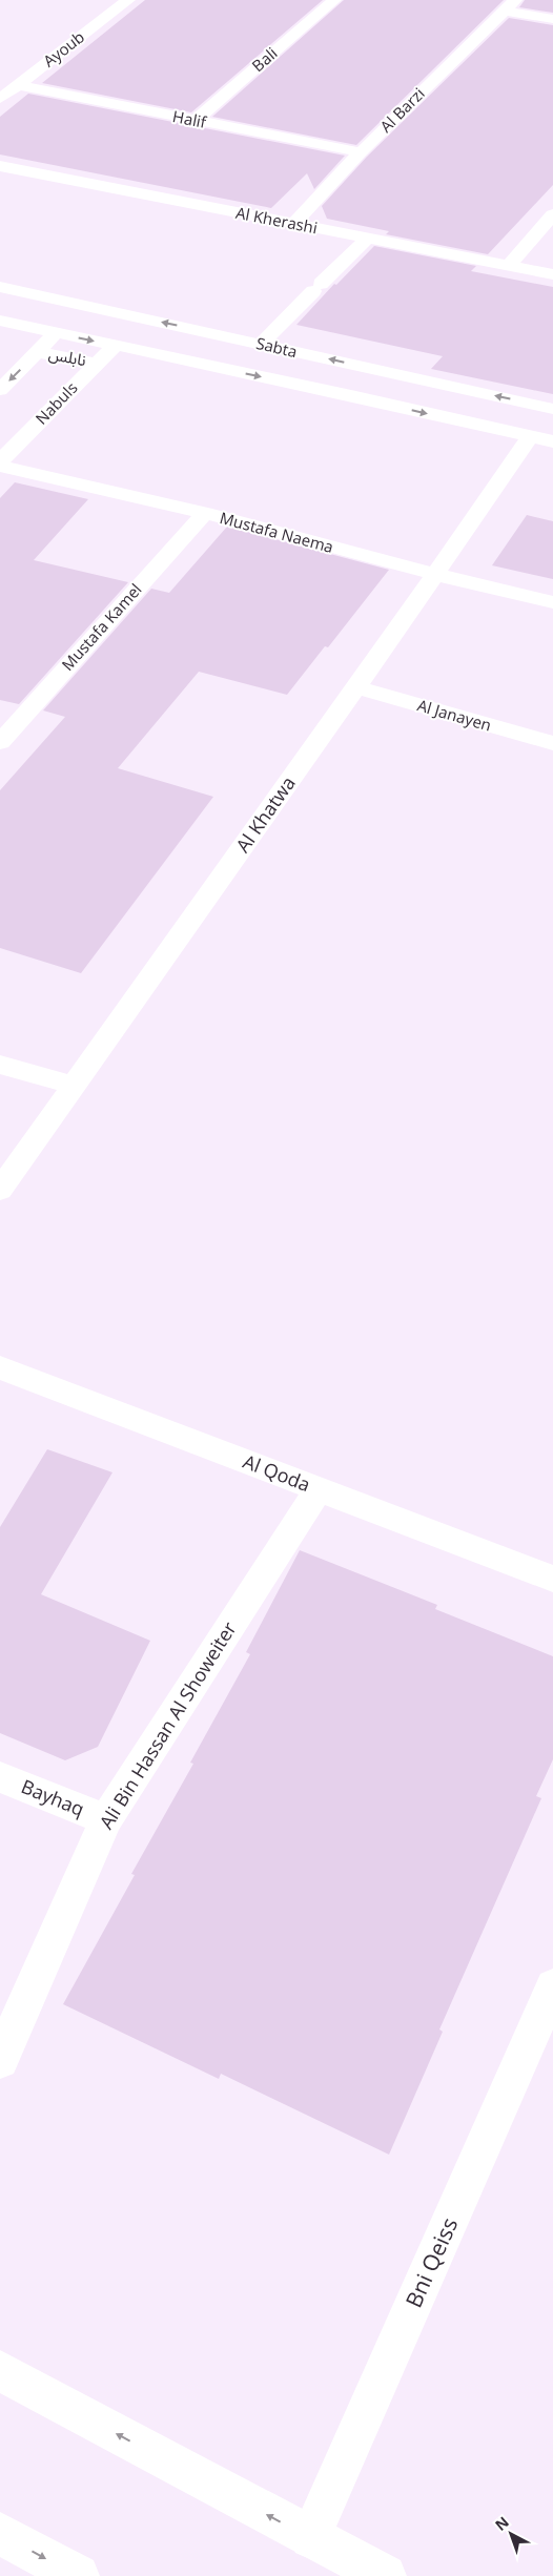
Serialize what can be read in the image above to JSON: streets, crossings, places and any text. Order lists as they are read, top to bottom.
{
  "streets": {
    "street": [
      "Ayoub",
      "Bali",
      "Al Barzi",
      "Halif",
      "Al Kherashi",
      "Sabta",
      "نابلس",
      "Nabuls",
      "Mustafa Naema",
      "Mustafa Kamel",
      "Al Janayen",
      "Al Khatwa",
      "Al Qoda",
      "Ali Bin Hassan Al Showeiter",
      "Bayhaq",
      "Bni Qeiss"
    ]
  },
  "crossings": [
    ["Ayoub", "Halif"],
    ["Bali", "Halif"],
    ["Al Barzi", "Halif"],
    ["Al Barzi", "Al Kherashi"],
    ["Sabta", "Nabuls"],
    ["Sabta", "Al Khatwa"],
    ["نابلس", "Nabuls"],
    ["Mustafa Naema", "Mustafa Kamel"],
    ["Mustafa Naema", "Al Khatwa"],
    ["Al Janayen", "Al Khatwa"],
    ["Al Qoda", "Ali Bin Hassan Al Showeiter"],
    ["Ali Bin Hassan Al Showeiter", "Bayhaq"]
  ],
  "north": "top left"
}
